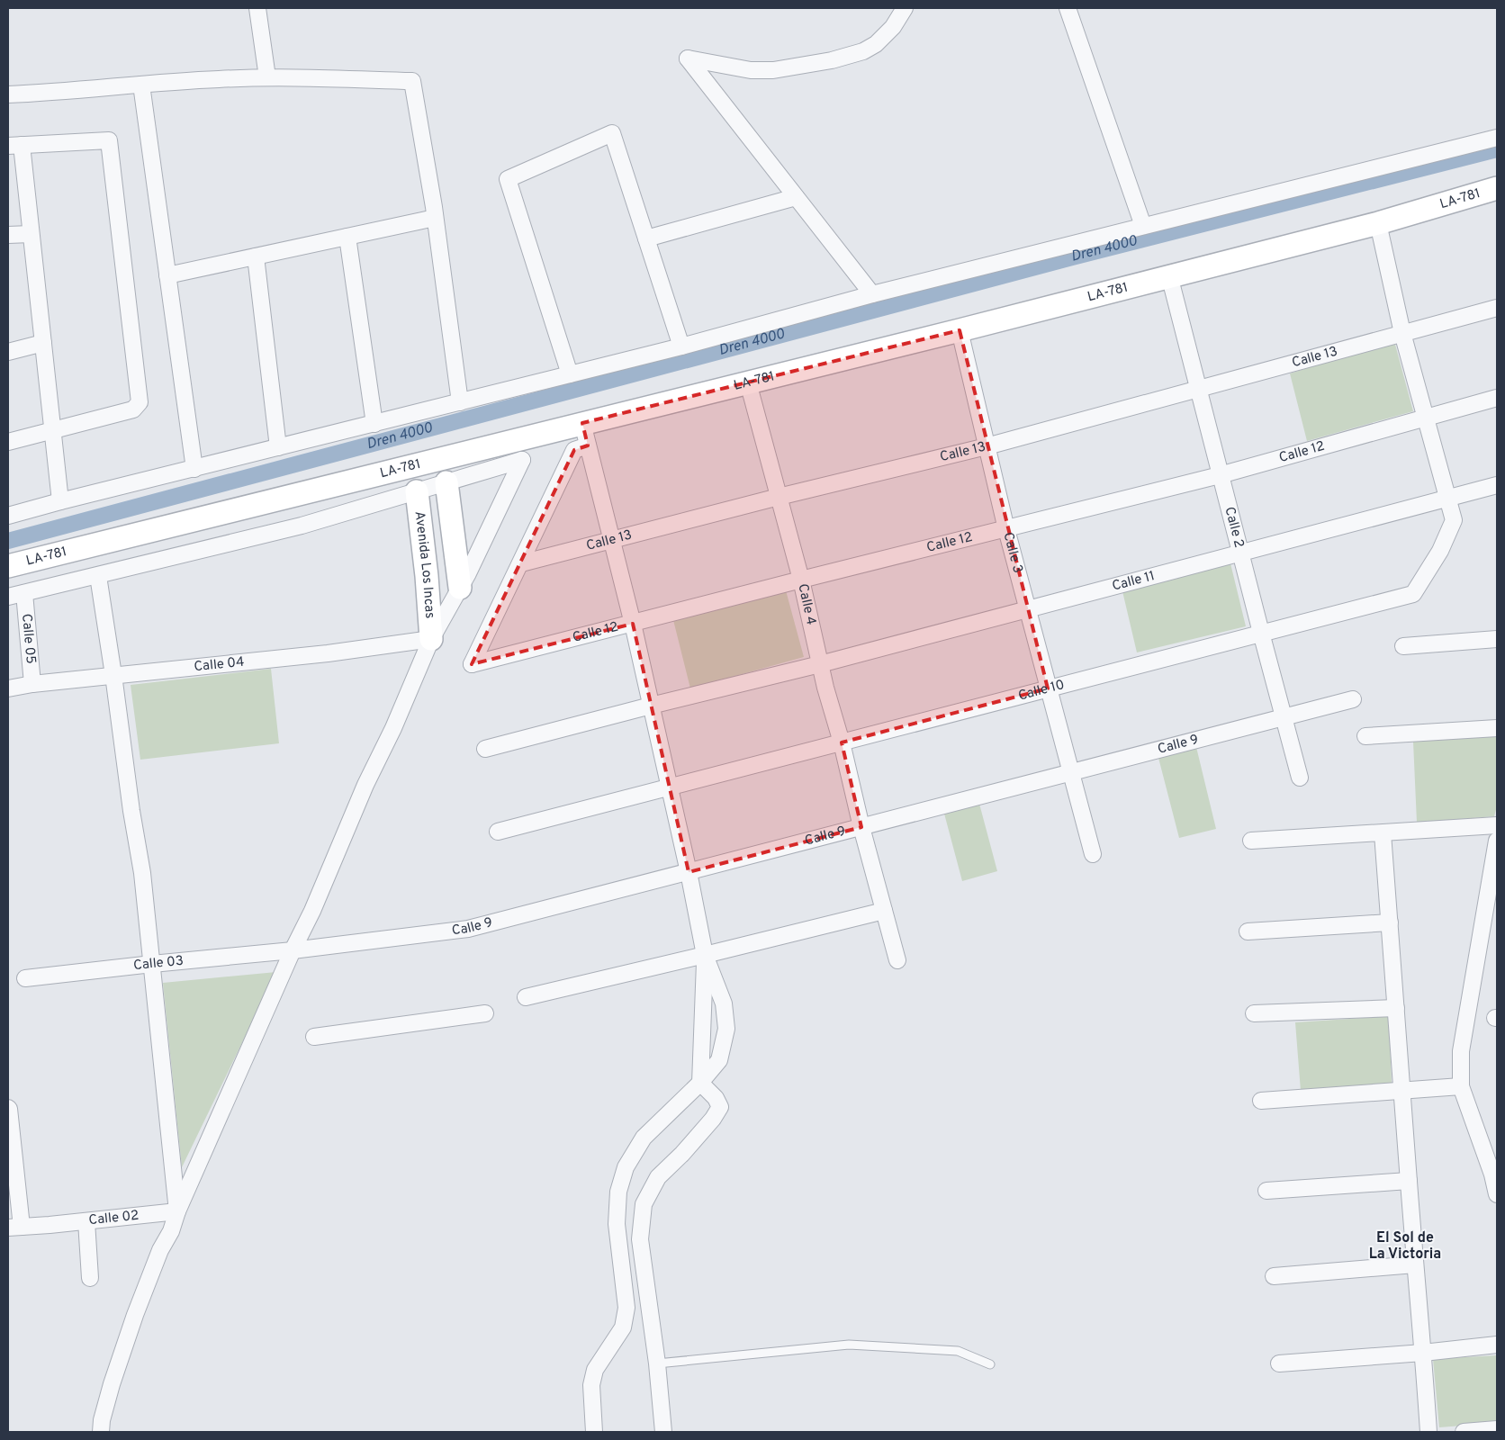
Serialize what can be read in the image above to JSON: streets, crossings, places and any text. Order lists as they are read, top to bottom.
{
  "streets": {
    "street": [
      "LA-781",
      "Calle 13",
      "Calle 12",
      "Calle 2",
      "Calle 3",
      "Avenida Los Incas",
      "Calle 11",
      "Calle 4",
      "Calle 05",
      "Calle 04",
      "Calle 10",
      "Calle 9",
      "Calle 03",
      "Calle 02"
    ]
  },
  "crossings": [
    ["LA-781", "Calle 2"],
    ["LA-781", "Calle 3"],
    ["LA-781", "Calle 4"],
    ["Calle 13", "Calle 12"],
    ["Calle 13", "Calle 2"],
    ["Calle 13", "Calle 3"],
    ["Calle 13", "Calle 4"],
    ["Calle 12", "Calle 2"],
    ["Calle 12", "Calle 3"],
    ["Calle 12", "Calle 4"],
    ["Calle 2", "Calle 11"],
    ["Calle 2", "Calle 10"],
    ["Calle 2", "Calle 9"],
    ["Calle 3", "Calle 11"],
    ["Calle 3", "Calle 10"],
    ["Calle 3", "Calle 9"],
    ["Avenida Los Incas", "Calle 04"],
    ["Calle 11", "Calle 4"],
    ["Calle 11", "Calle 10"],
    ["Calle 4", "Calle 10"],
    ["Calle 4", "Calle 9"],
    ["Calle 05", "Calle 04"],
    ["Calle 9", "Calle 03"]
  ],
  "districts": ["El Sol de La Victoria"],
  "water": ["Dren 4000"]
}
